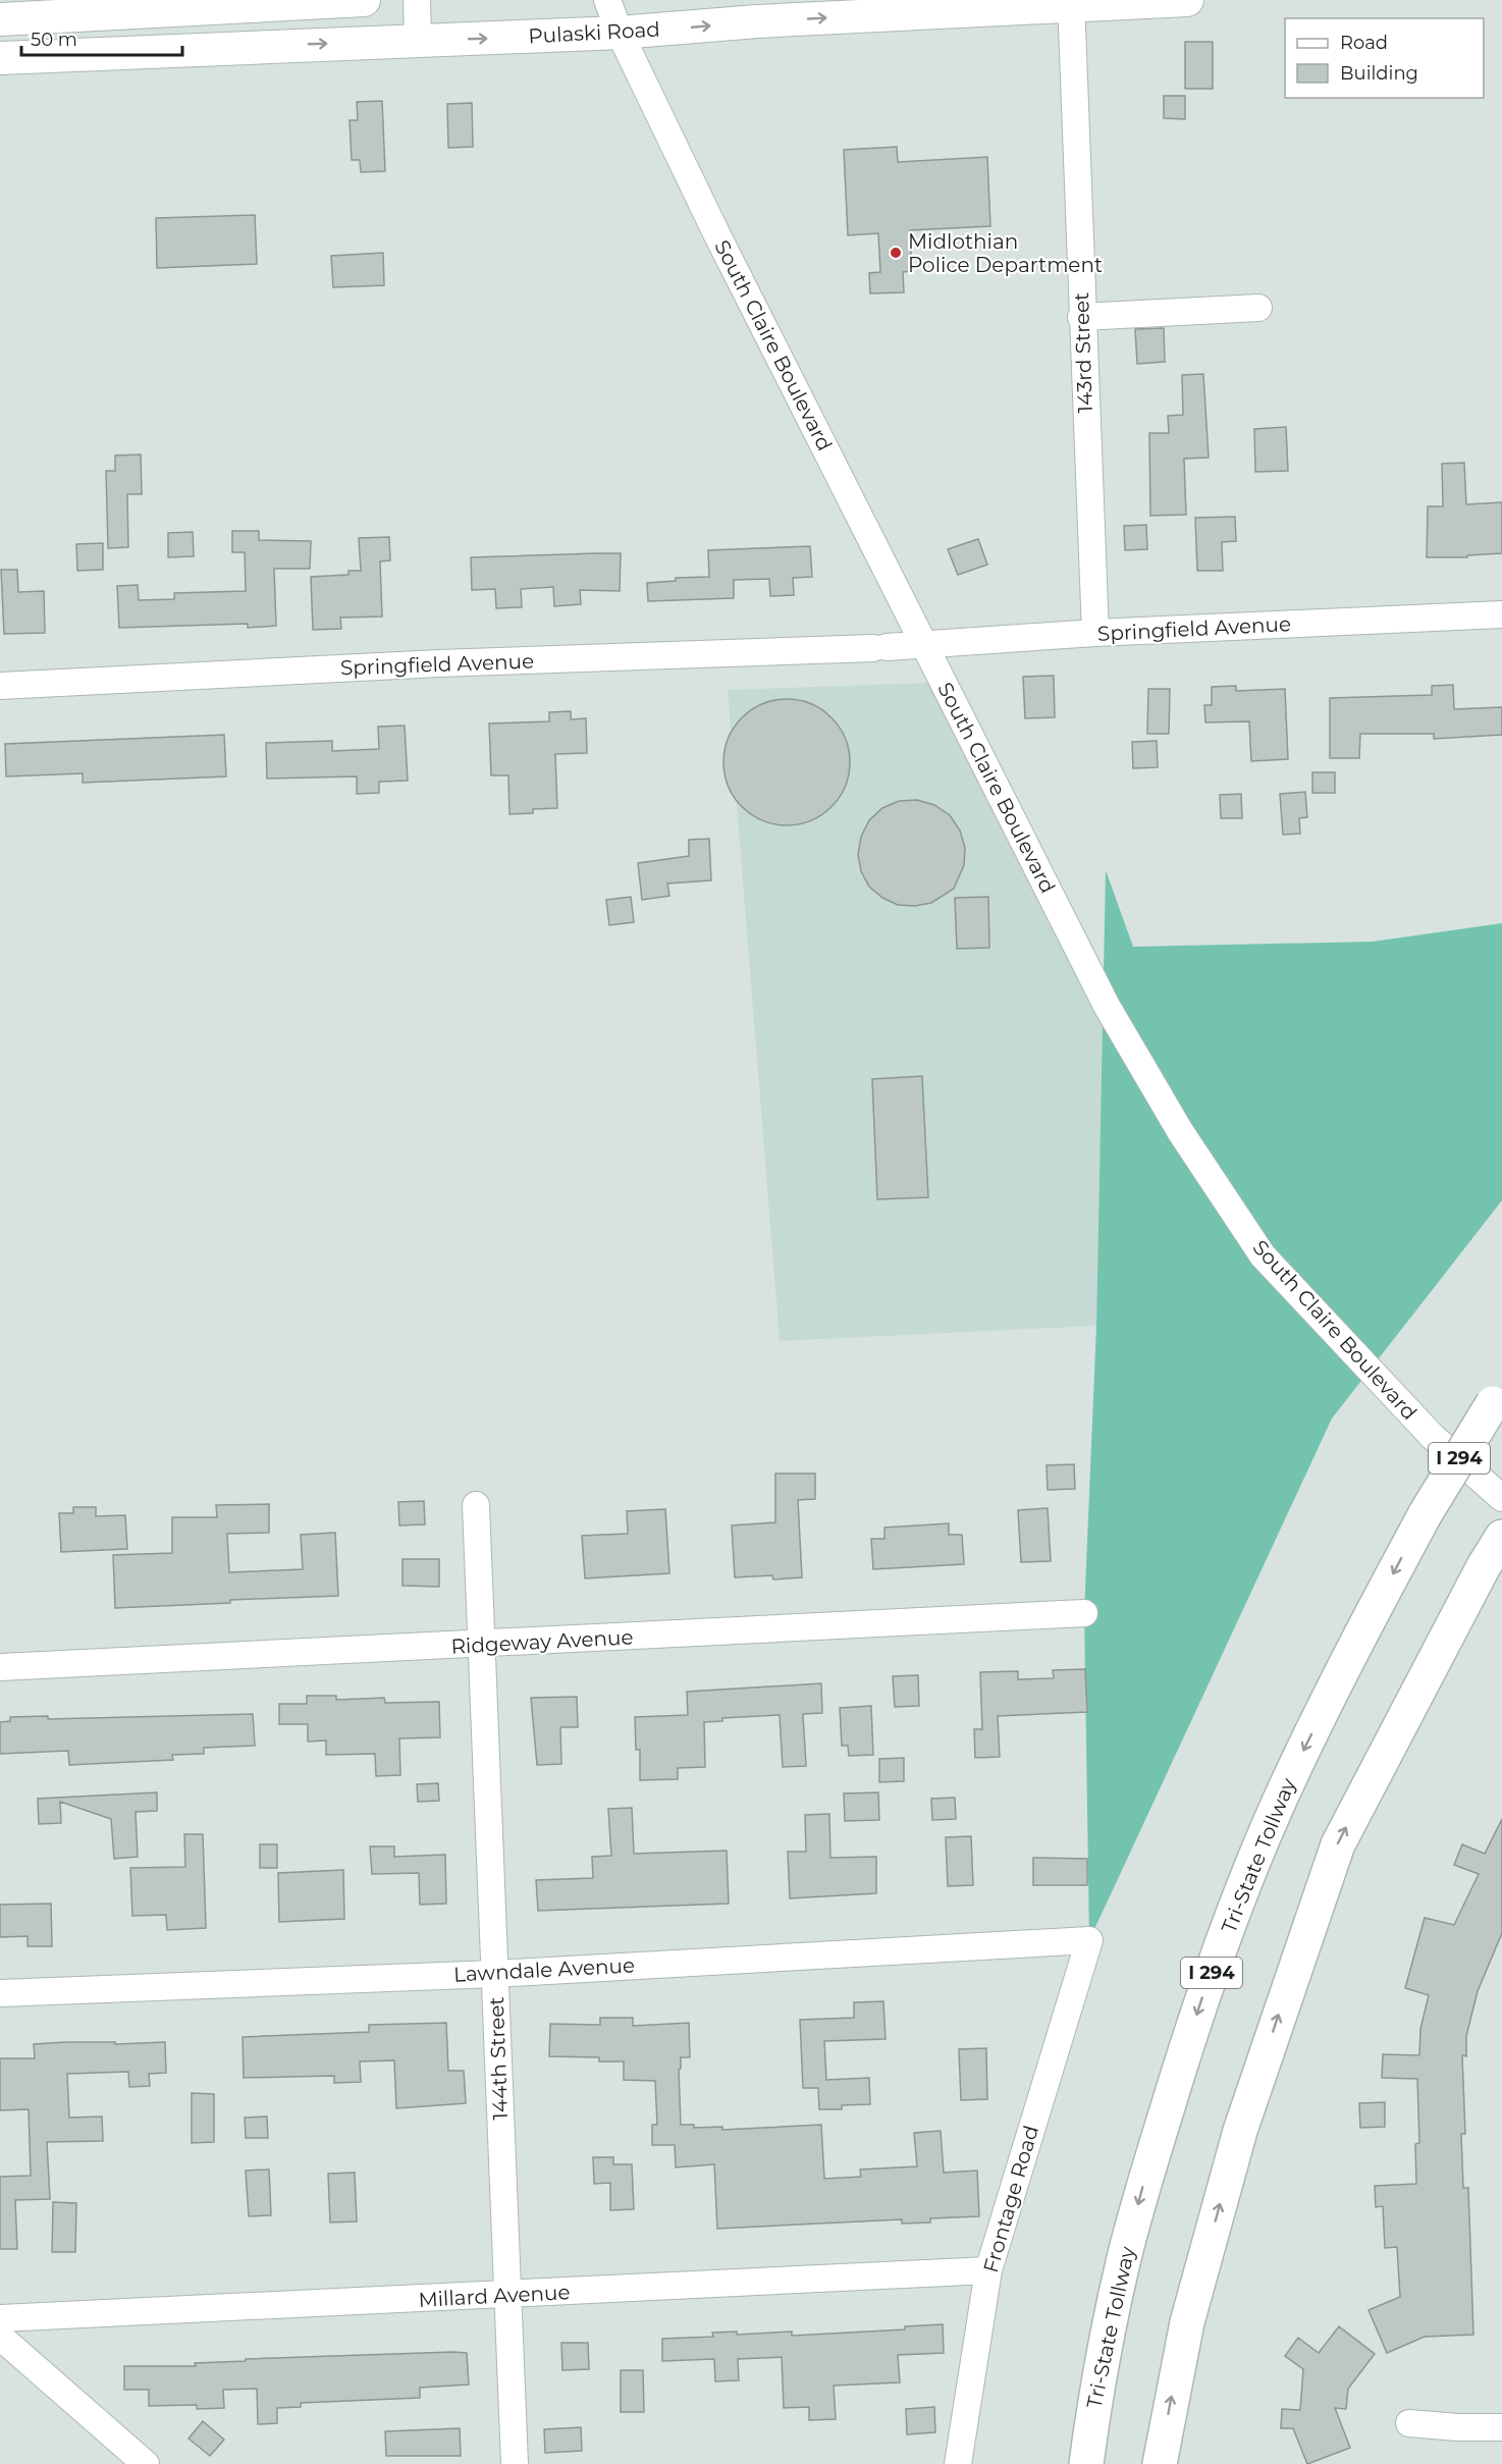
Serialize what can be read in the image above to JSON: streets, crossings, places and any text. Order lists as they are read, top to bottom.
{
  "streets": {
    "highway": ["I 294", "Tri-State Tollway"],
    "main road": ["Pulaski Road"],
    "street": [
      "South Claire Boulevard",
      "143rd Street",
      "Springfield Avenue",
      "Ridgeway Avenue",
      "Lawndale Avenue",
      "144th Street",
      "Frontage Road",
      "Millard Avenue"
    ]
  },
  "crossings": [
    ["Pulaski Road", "South Claire Boulevard"],
    ["Pulaski Road", "143rd Street"],
    ["South Claire Boulevard", "Springfield Avenue"],
    ["143rd Street", "Springfield Avenue"],
    ["Ridgeway Avenue", "144th Street"],
    ["Lawndale Avenue", "144th Street"],
    ["Lawndale Avenue", "Frontage Road"],
    ["144th Street", "Millard Avenue"],
    ["Frontage Road", "Millard Avenue"]
  ],
  "places": ["Midlothian Police Department"],
  "legend": ["Road", "Building"],
  "scale_bar": "50 m"
}
